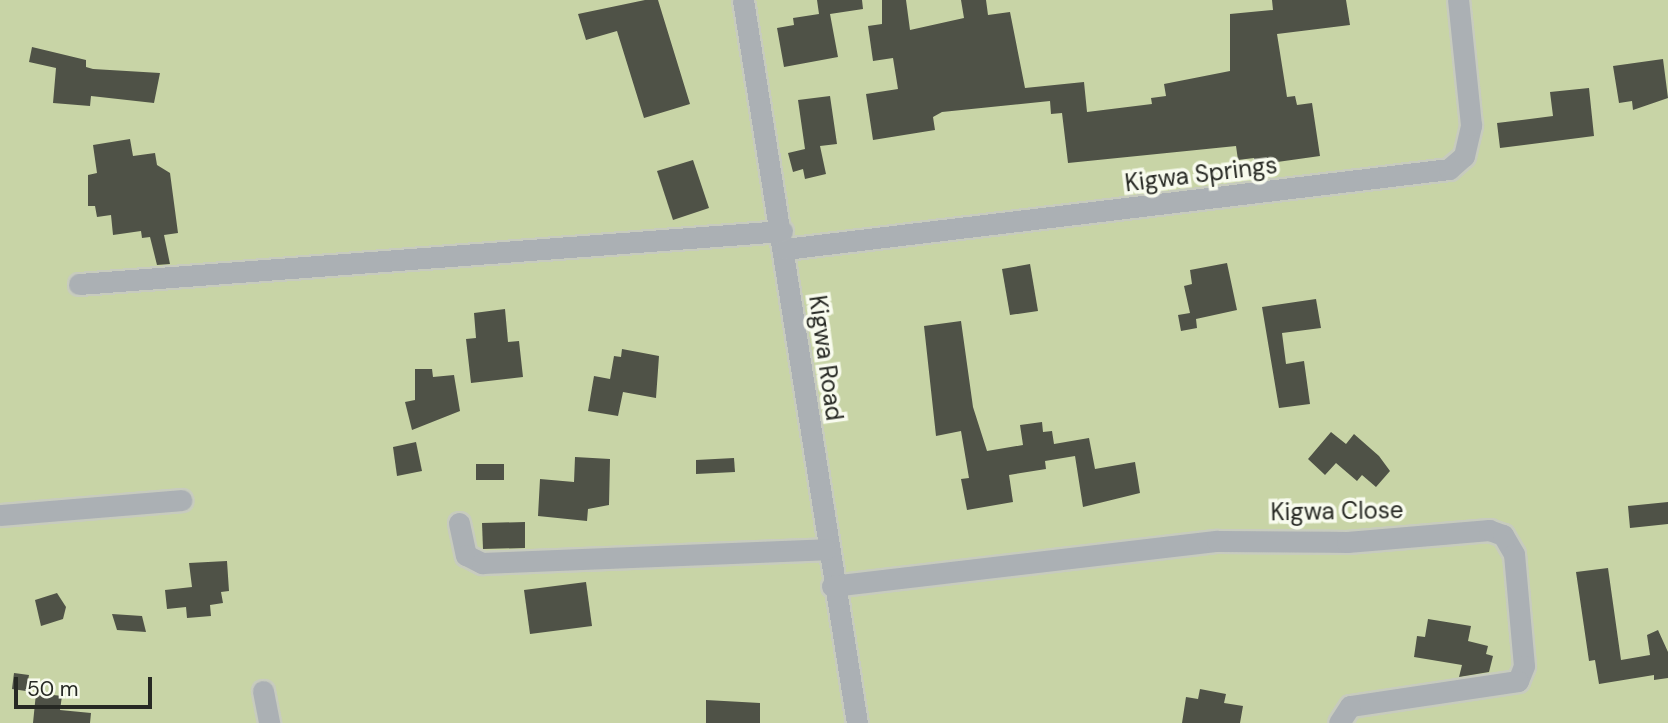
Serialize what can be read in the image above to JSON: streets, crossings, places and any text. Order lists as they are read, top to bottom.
{
  "streets": {
    "street": ["Kigwa Springs", "Kigwa Road", "Kigwa Close"]
  },
  "crossings": [
    ["Kigwa Springs", "Kigwa Road"],
    ["Kigwa Road", "Kigwa Close"]
  ],
  "scale_bar": "50 m"
}
